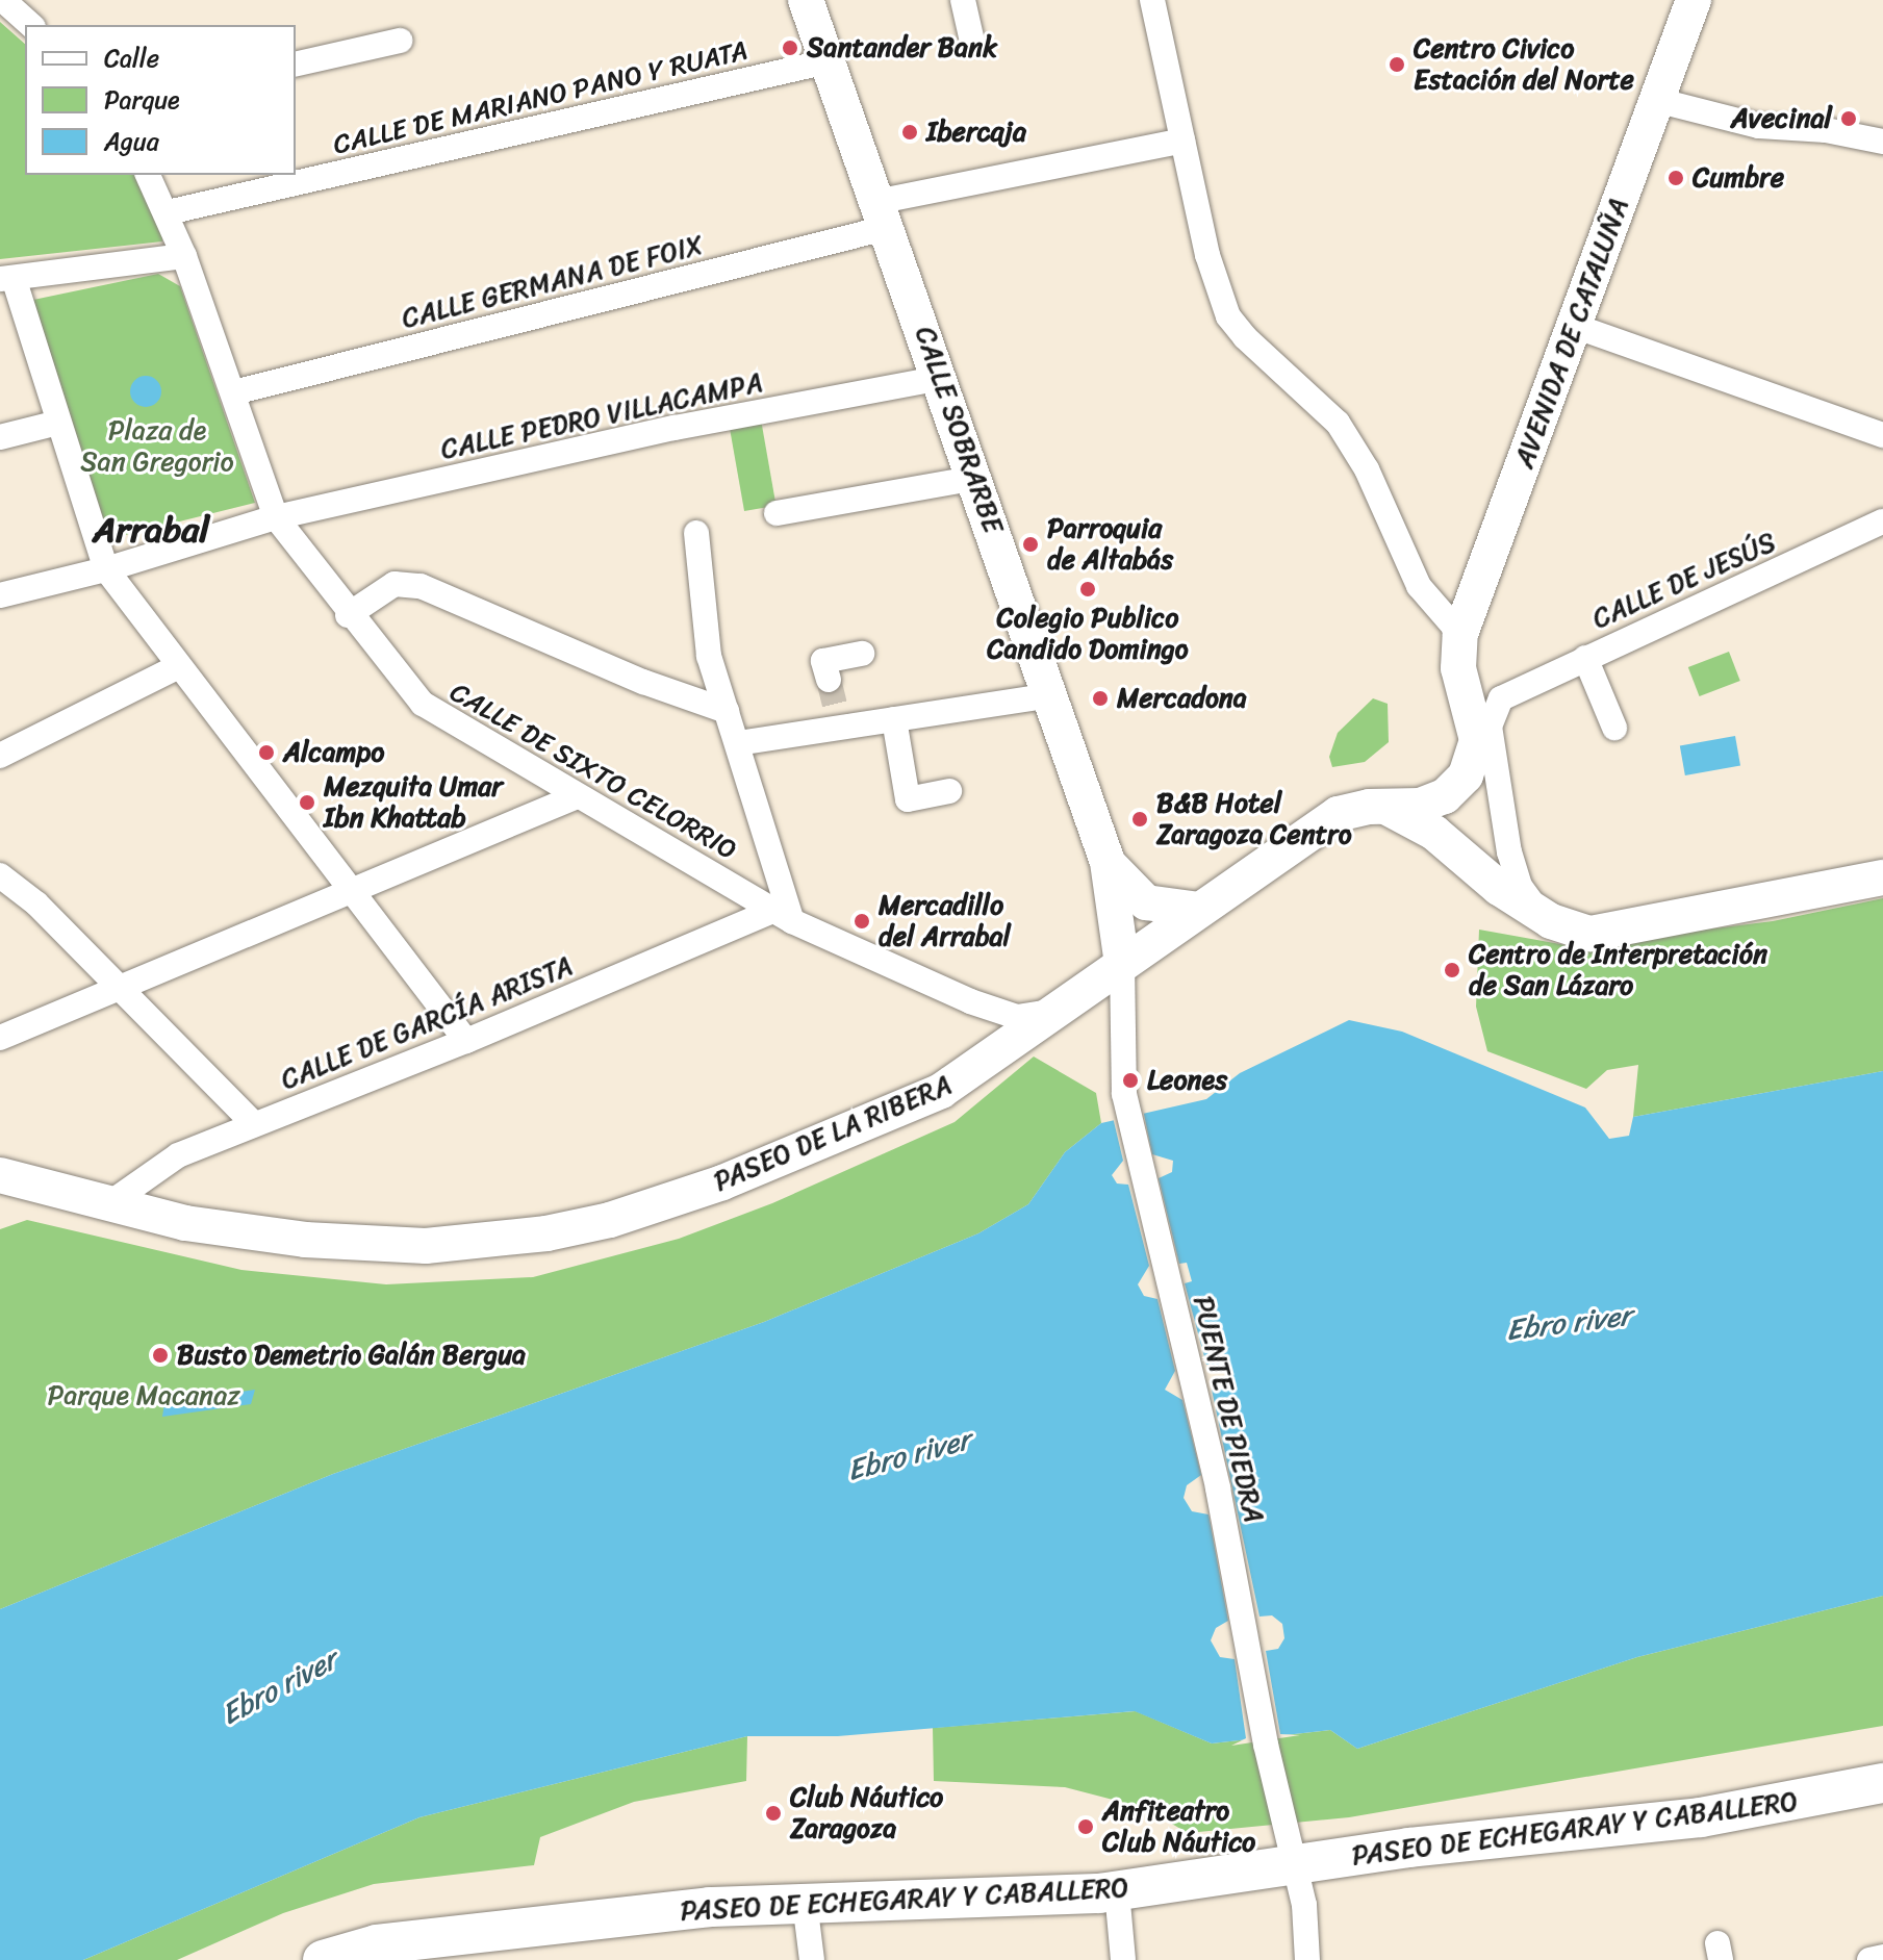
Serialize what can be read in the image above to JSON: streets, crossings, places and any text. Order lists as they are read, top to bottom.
{
  "streets": {
    "main road": [
      "AVENIDA DE CATALUÑA",
      "CALLE SOBRARBE",
      "PASEO DE LA RIBERA",
      "PASEO DE ECHEGARAY Y CABALLERO"
    ],
    "street": [
      "CALLE DE MARIANO PANO Y RUATA",
      "CALLE GERMANA DE FOIX",
      "CALLE PEDRO VILLACAMPA",
      "CALLE DE JESÚS",
      "CALLE DE SIXTO CELORRIO",
      "CALLE DE GARCÍA ARISTA",
      "PUENTE DE PIEDRA"
    ]
  },
  "crossings": [
    ["CALLE DE MARIANO PANO Y RUATA", "CALLE SOBRARBE"],
    ["CALLE DE MARIANO PANO Y RUATA", "CALLE DE SIXTO CELORRIO"],
    ["CALLE GERMANA DE FOIX", "CALLE SOBRARBE"],
    ["CALLE GERMANA DE FOIX", "CALLE DE SIXTO CELORRIO"],
    ["CALLE PEDRO VILLACAMPA", "CALLE SOBRARBE"],
    ["CALLE PEDRO VILLACAMPA", "CALLE DE SIXTO CELORRIO"],
    ["CALLE SOBRARBE", "PASEO DE LA RIBERA"],
    ["CALLE SOBRARBE", "PUENTE DE PIEDRA"],
    ["CALLE DE SIXTO CELORRIO", "CALLE DE GARCÍA ARISTA"],
    ["CALLE DE SIXTO CELORRIO", "PASEO DE LA RIBERA"],
    ["CALLE DE GARCÍA ARISTA", "PASEO DE LA RIBERA"],
    ["PASEO DE LA RIBERA", "PUENTE DE PIEDRA"],
    ["PUENTE DE PIEDRA", "PASEO DE ECHEGARAY Y CABALLERO"]
  ],
  "districts": ["Arrabal"],
  "water": ["Ebro river"],
  "parks": ["Plaza de San Gregorio", "Parque Macanaz"],
  "places": [
    "Santander Bank",
    "Centro Civico Estación del Norte",
    "Avecinal",
    "Ibercaja",
    "Cumbre",
    "Parroquia de Altabás",
    "Colegio Publico Candido Domingo",
    "Mercadona",
    "Alcampo",
    "Mezquita Umar Ibn Khattab",
    "B&B Hotel Zaragoza Centro",
    "Mercadillo del Arrabal",
    "Centro de Interpretación de San Lázaro",
    "Leones",
    "Busto Demetrio Galán Bergua",
    "Club Náutico Zaragoza",
    "Anfiteatro Club Náutico"
  ],
  "legend": ["Calle", "Parque", "Agua"]
}
